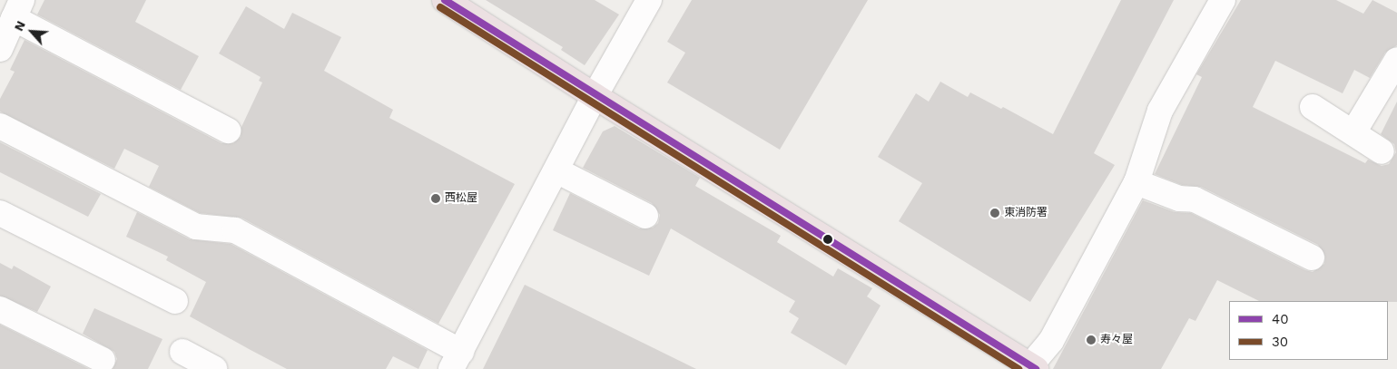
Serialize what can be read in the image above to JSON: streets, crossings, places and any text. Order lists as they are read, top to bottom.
{
  "places": ["西松屋", "東消防署", "寿々屋"],
  "lines": ["transit line 40", "transit line 30"],
  "legend": ["40", "30"],
  "north": "top left"
}
